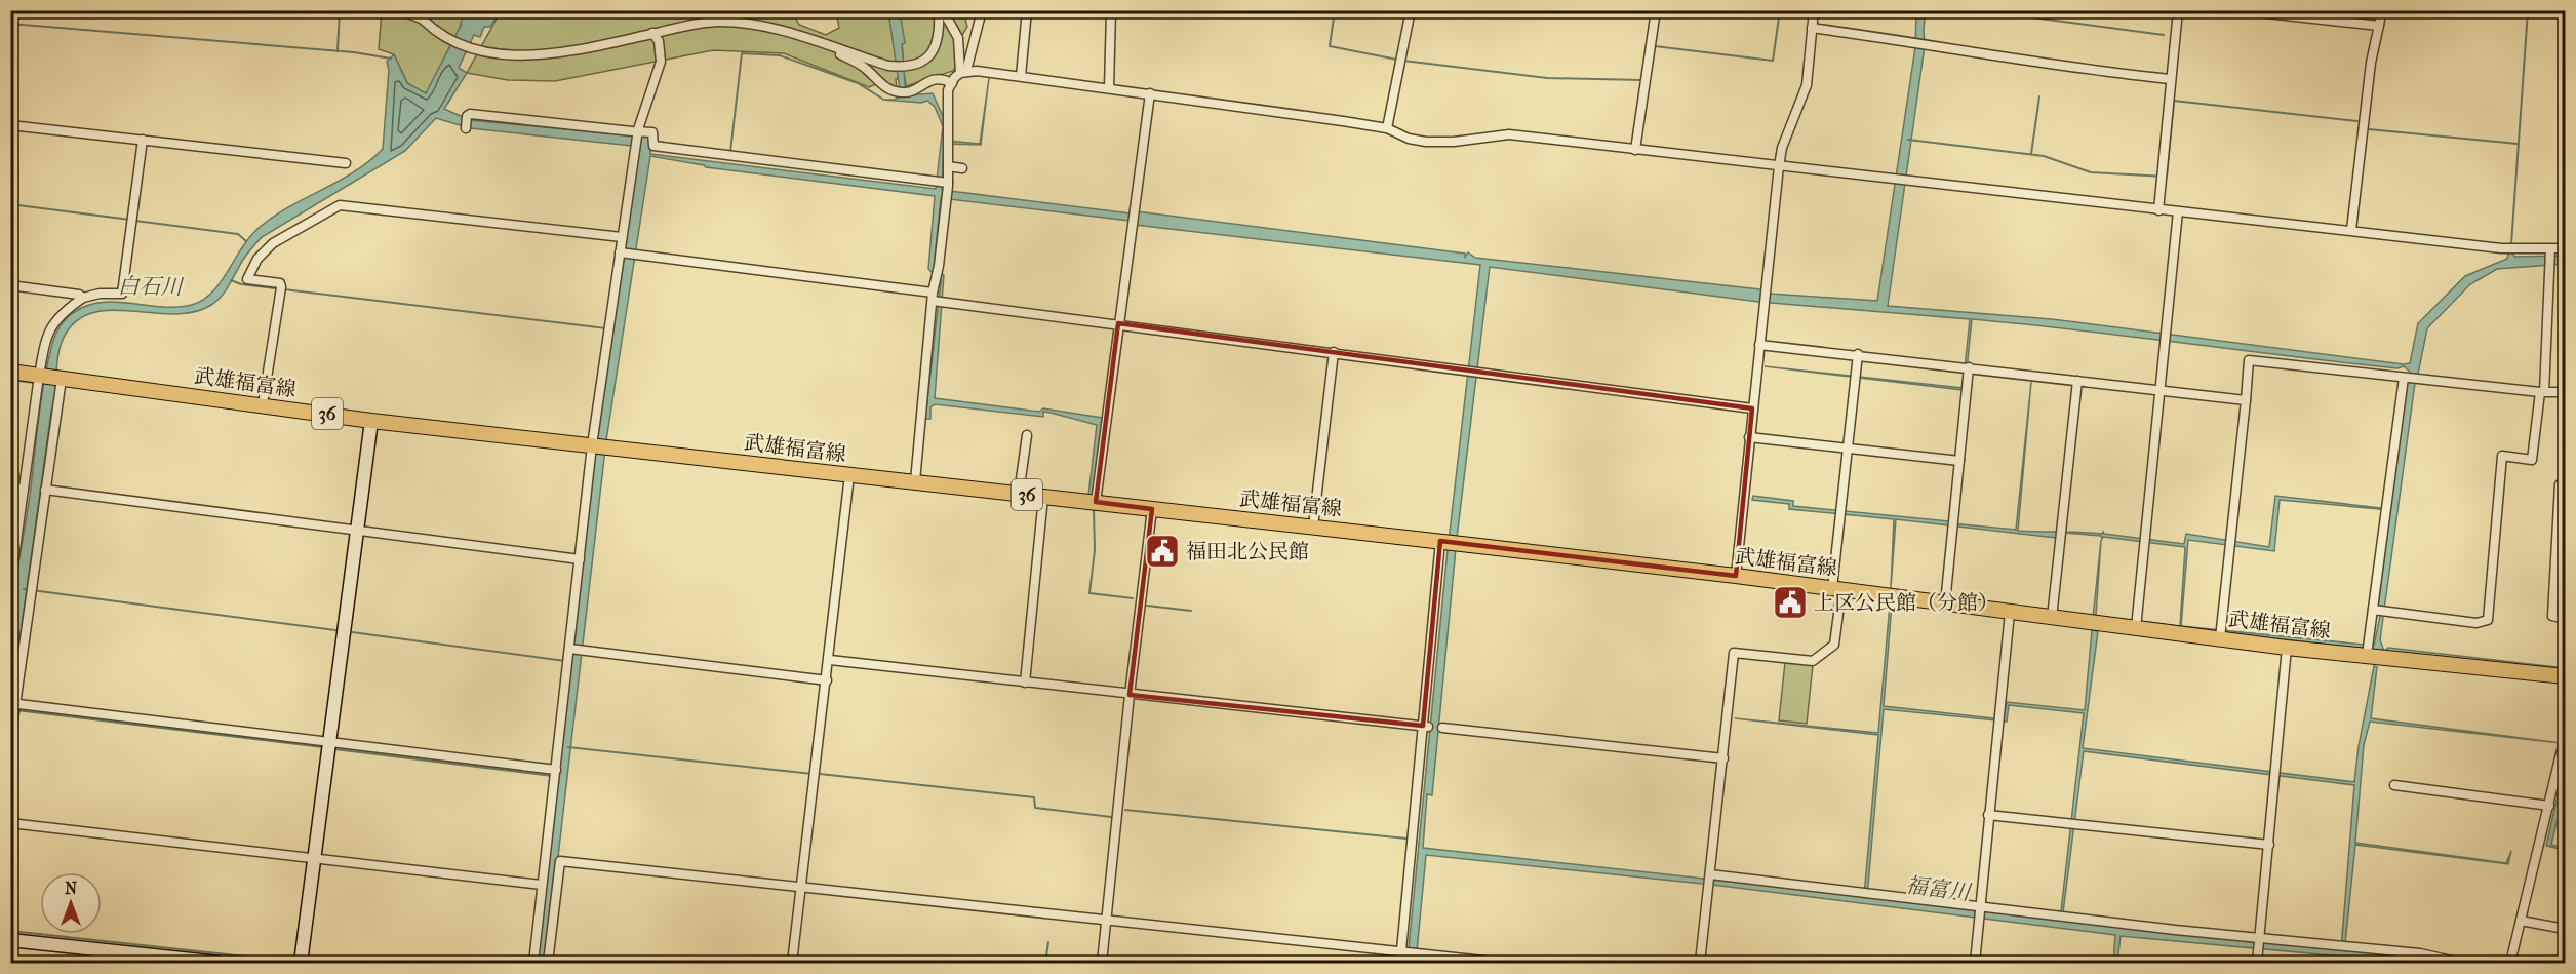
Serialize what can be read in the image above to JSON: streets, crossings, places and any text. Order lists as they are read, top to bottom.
{
  "streets": {
    "main road": ["武雄福富線", "36"]
  },
  "water": ["白石川", "福富川"],
  "places": {
    "public building": ["福田北公民館", "上区公民館（分館）"]
  },
  "north": "top"
}
